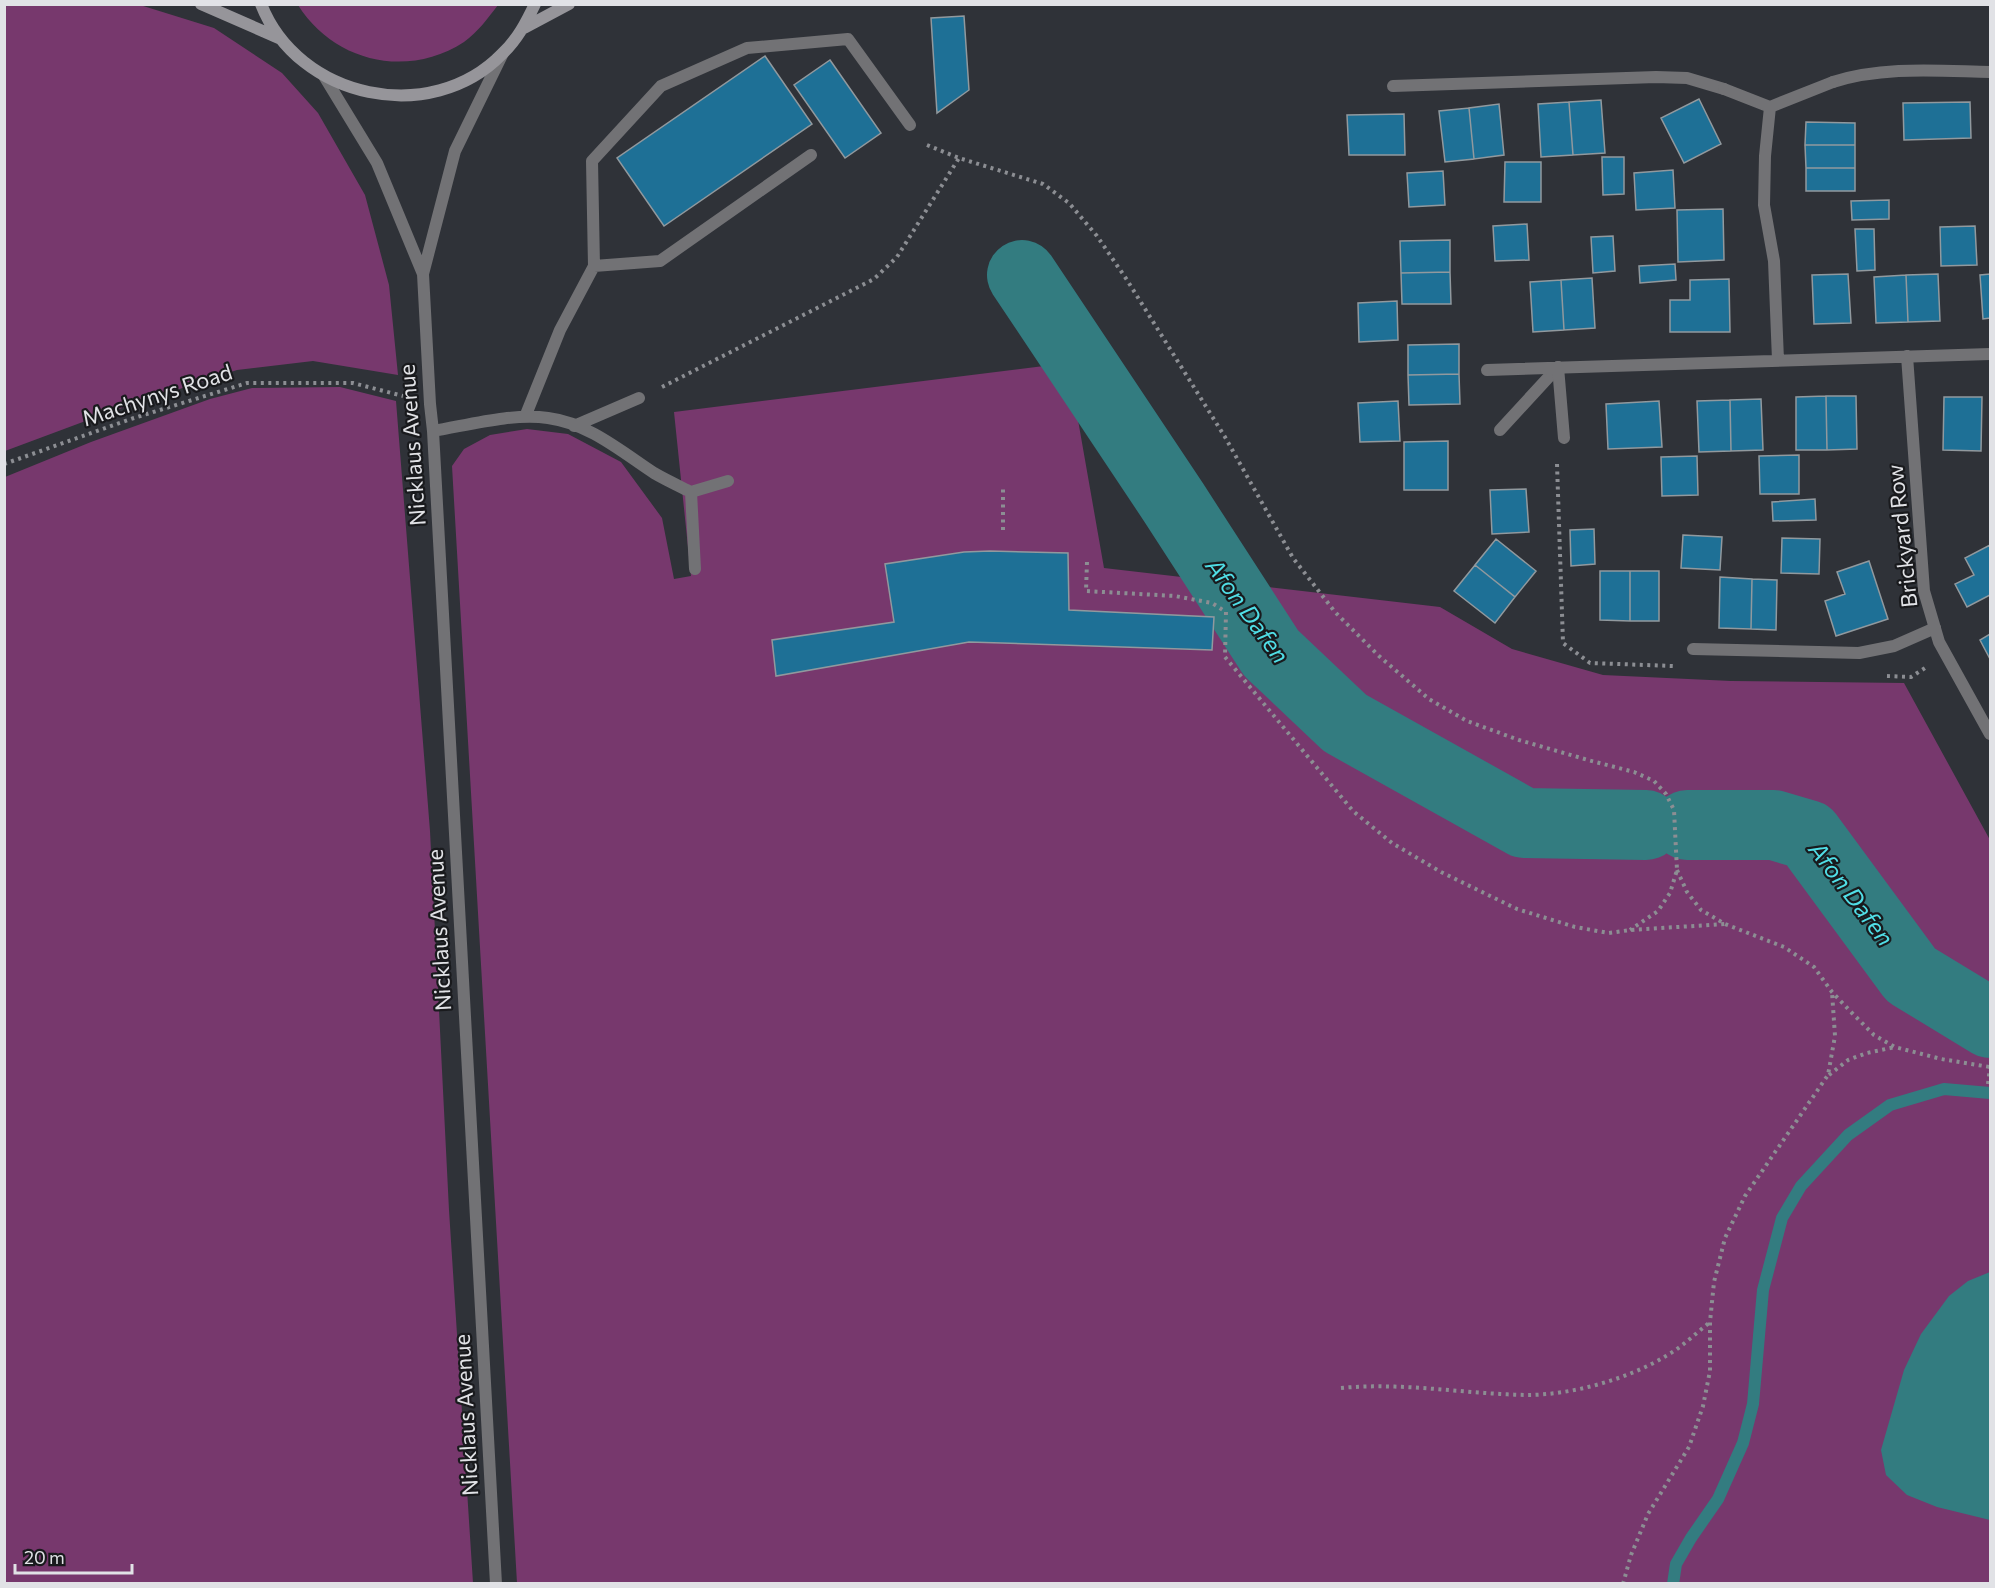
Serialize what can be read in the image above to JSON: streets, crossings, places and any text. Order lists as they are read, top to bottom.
{
  "streets": {
    "street": ["Nicklaus Avenue", "Brickyard Row"],
    "path": ["Machynys Road"]
  },
  "crossings": [
    ["Machynys Road", "Nicklaus Avenue"]
  ],
  "water": ["Afon Dafen"],
  "scale_bar": "20 m"
}
